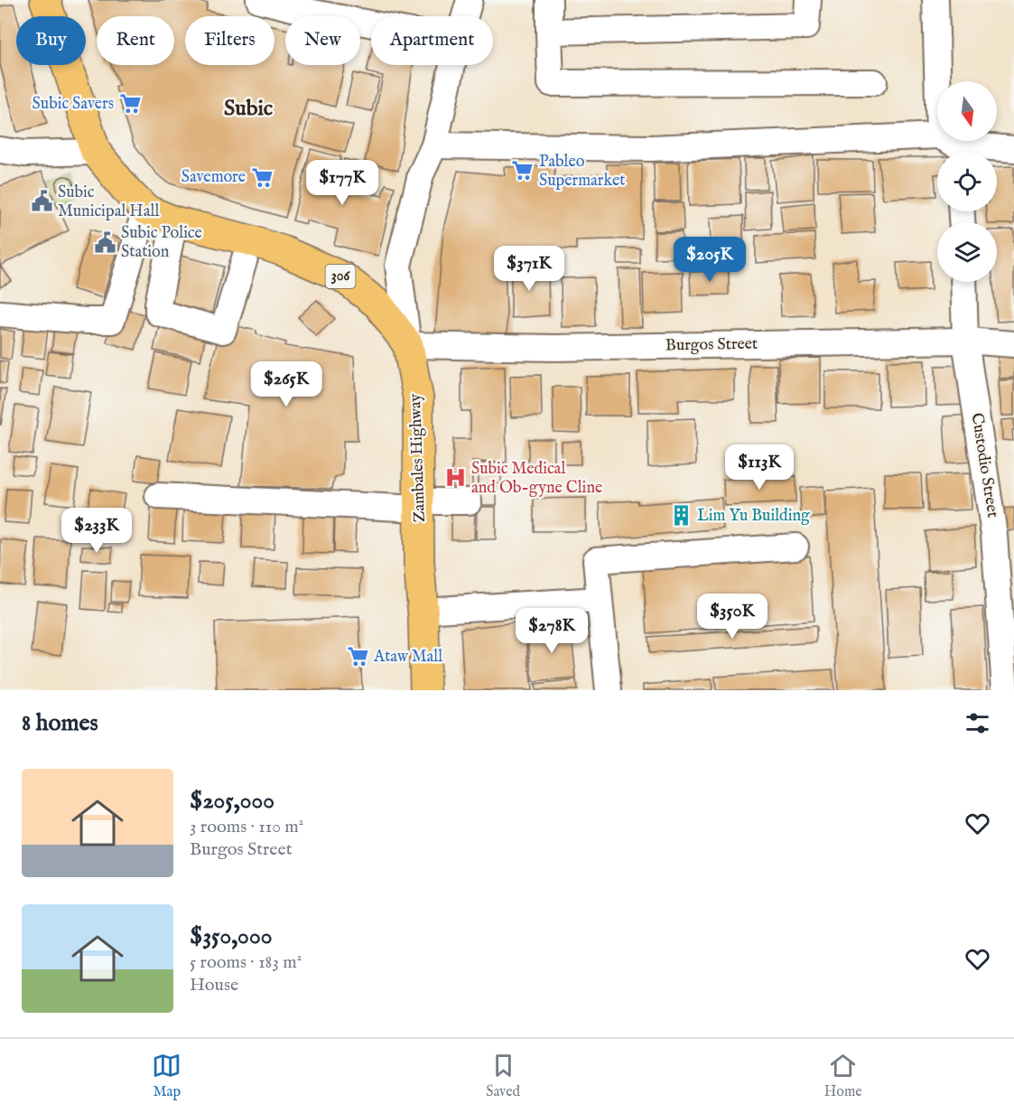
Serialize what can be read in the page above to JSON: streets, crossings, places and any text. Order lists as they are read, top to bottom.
{
  "streets": {
    "main road": ["306", "Zambales Highway"],
    "street": ["Burgos Street", "Custodio Street"]
  },
  "crossings": [
    ["Burgos Street", "Zambales Highway"],
    ["Burgos Street", "Custodio Street"]
  ],
  "districts": ["Subic"],
  "places": {
    "supermarket": [
      "Subic Savers",
      "Pableo Supermarket",
      "Savemore",
      "Ataw Mall"
    ],
    "public building": ["Subic Municipal Hall", "Subic Police Station"],
    "hospital": ["Subic Medical and Ob-gyne Cline"],
    "building": ["Lim Yu Building"]
  },
  "north": "bottom",
  "page": {
    "chip": [
      "Buy",
      "Rent",
      "Filters",
      "New",
      "Apartment"
    ],
    "price": [
      "$177K",
      "$205K",
      "$371K",
      "$265K",
      "$113K",
      "$233K",
      "$350K",
      "$278K"
    ],
    "heading": "8 homes",
    "list": [
      {
        "name": "$205,000",
        "note": "3 rooms · 110 m² · Burgos Street"
      },
      {
        "name": "$350,000",
        "note": "5 rooms · 183 m² · House"
      }
    ],
    "tabs": ["Map", "Saved", "Home"]
  }
}
